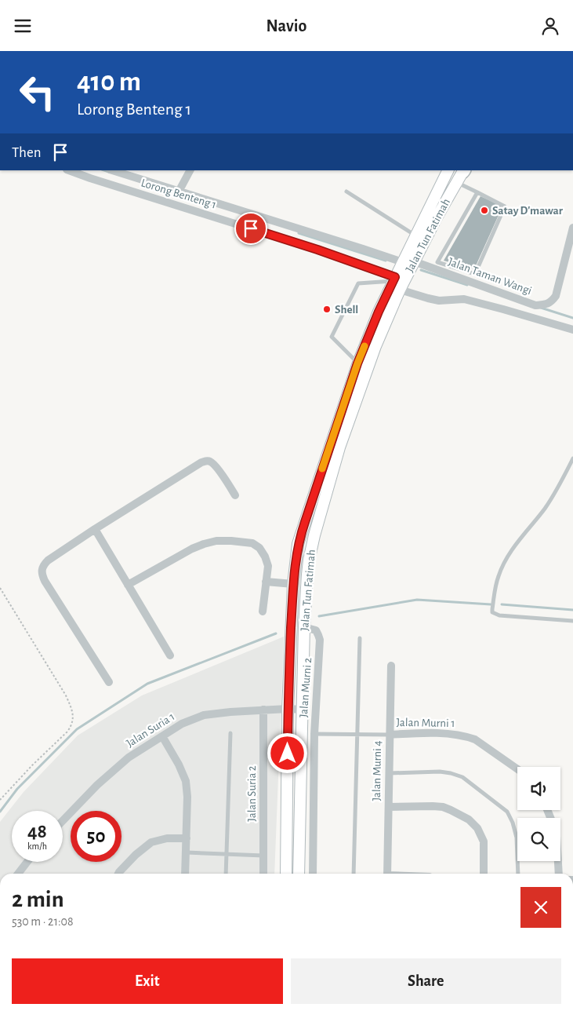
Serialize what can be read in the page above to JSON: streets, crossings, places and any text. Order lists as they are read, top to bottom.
{
  "streets": {
    "main road": ["Jalan Tun Fatimah"],
    "street": [
      "Lorong Benteng 1",
      "Jalan Taman Wangi",
      "Jalan Murni 2",
      "Jalan Murni 1",
      "Jalan Suria 1",
      "Jalan Murni 4",
      "Jalan Suria 2"
    ]
  },
  "crossings": [
    ["Lorong Benteng 1", "Jalan Tun Fatimah"],
    ["Jalan Tun Fatimah", "Jalan Taman Wangi"],
    ["Jalan Tun Fatimah", "Jalan Murni 2"],
    ["Jalan Tun Fatimah", "Jalan Suria 1"],
    ["Jalan Murni 2", "Jalan Murni 1"],
    ["Jalan Murni 1", "Jalan Murni 4"],
    ["Jalan Suria 1", "Jalan Suria 2"]
  ],
  "places": ["Satay D'mawar", "Shell"],
  "page": {
    "header": "Navio",
    "turn": ["410 m", "Lorong Benteng 1"],
    "then": "Then",
    "speed": "48 km/h",
    "limit": "50",
    "heading": ["2 min", "530 m · 21:08"],
    "buttons": ["Exit", "Share"]
  }
}
